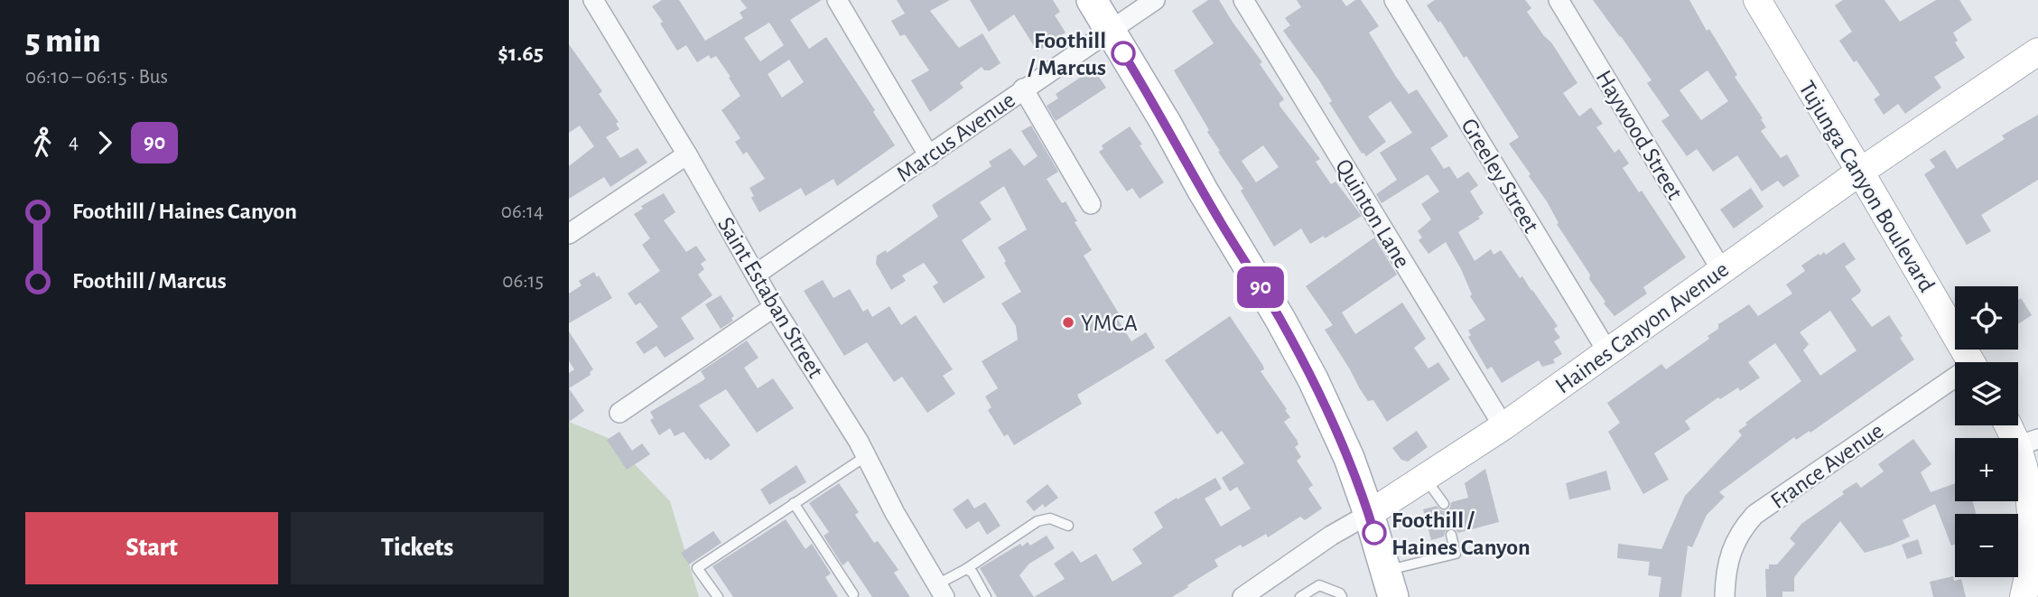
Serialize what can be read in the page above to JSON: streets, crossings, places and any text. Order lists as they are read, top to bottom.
{
  "streets": {
    "street": [
      "Haywood Street",
      "Marcus Avenue",
      "Greeley Street",
      "Tujunga Canyon Boulevard",
      "Quinton Lane",
      "Saint Estaban Street",
      "Haines Canyon Avenue",
      "France Avenue"
    ]
  },
  "crossings": [
    ["Haywood Street", "Haines Canyon Avenue"],
    ["Marcus Avenue", "Saint Estaban Street"],
    ["Greeley Street", "Haines Canyon Avenue"],
    ["Tujunga Canyon Boulevard", "Haines Canyon Avenue"],
    ["Quinton Lane", "Haines Canyon Avenue"]
  ],
  "places": ["Foothill / Marcus", "YMCA", "Foothill / Haines Canyon"],
  "lines": ["bus line 90"],
  "page": {
    "heading": ["5 min", "06:10 – 06:15 · Bus", "$1.65"],
    "on_map": "90",
    "legs": ["4", "90"],
    "list": [
      {
        "name": "Foothill / Haines Canyon",
        "value": "06:14"
      },
      {
        "name": "Foothill / Marcus",
        "value": "06:15"
      }
    ],
    "map_buttons": ["+", "−"],
    "buttons": ["Start", "Tickets"]
  }
}
